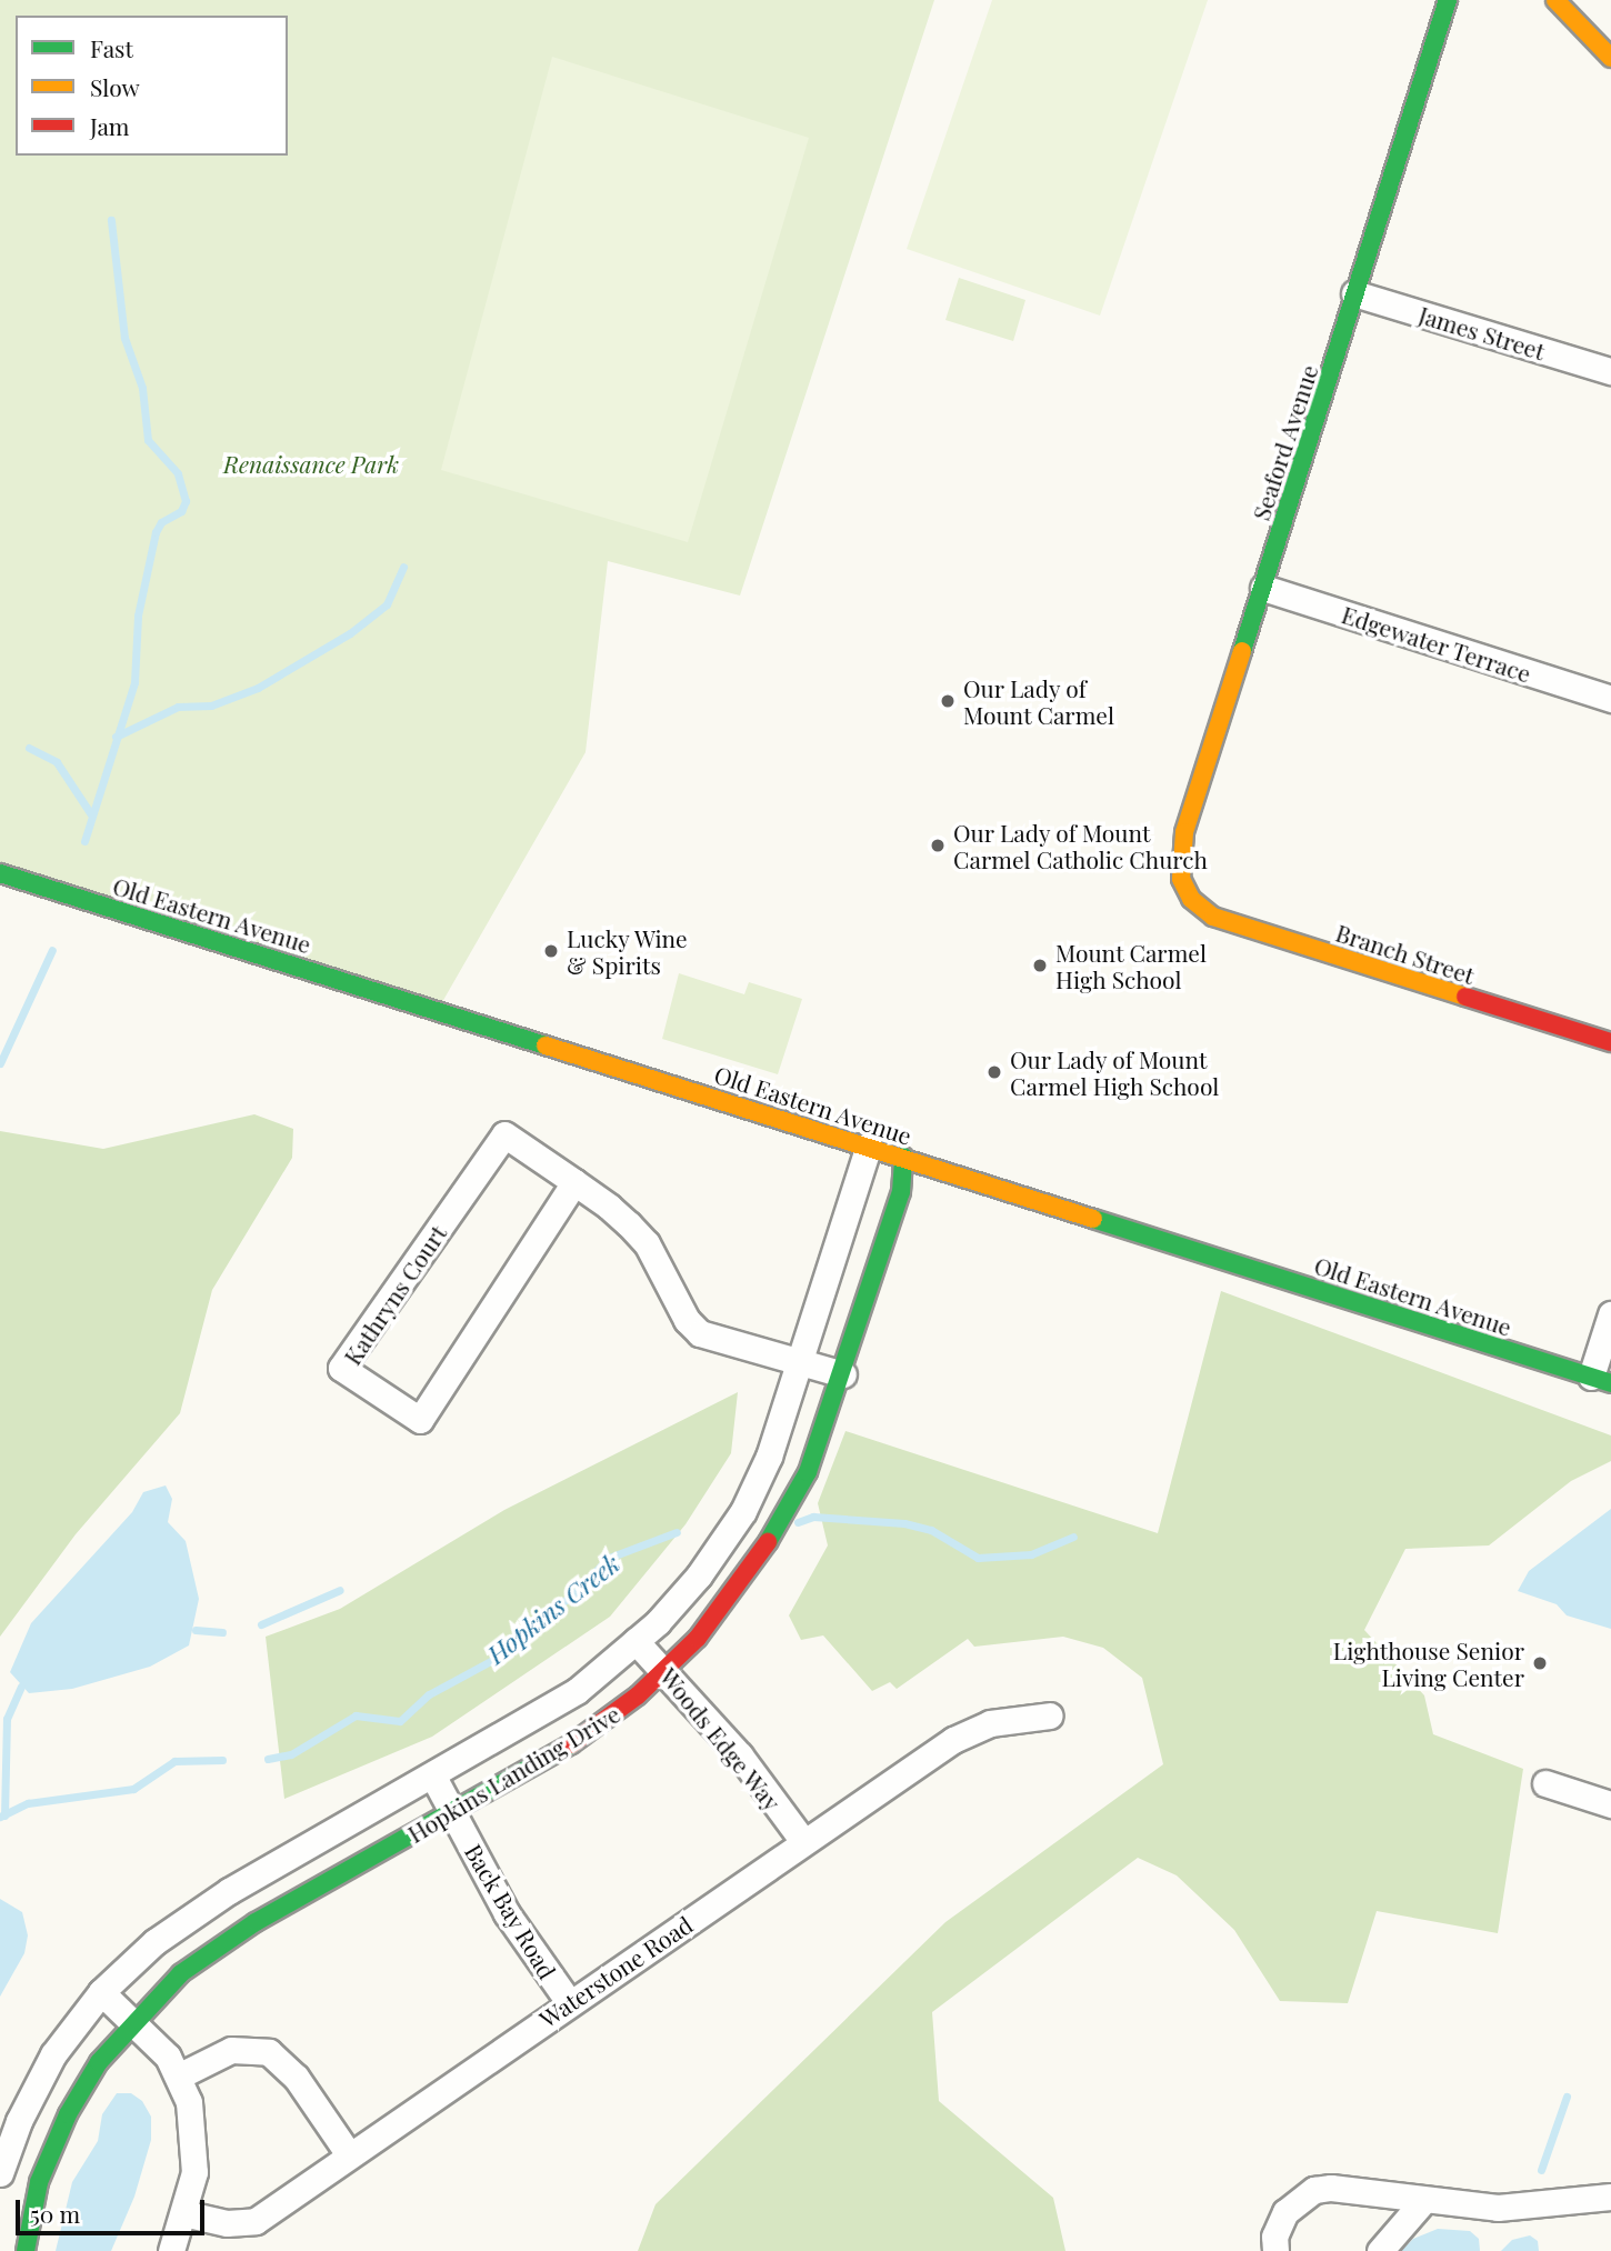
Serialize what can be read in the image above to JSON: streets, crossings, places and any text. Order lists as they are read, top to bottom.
{
  "streets": {
    "street": [
      "James Street",
      "Seaford Avenue",
      "Edgewater Terrace",
      "Old Eastern Avenue",
      "Branch Street",
      "Kathryns Court",
      "Woods Edge Way",
      "Hopkins Landing Drive",
      "Back Bay Road",
      "Waterstone Road"
    ]
  },
  "crossings": [
    ["James Street", "Seaford Avenue"],
    ["Seaford Avenue", "Edgewater Terrace"],
    ["Seaford Avenue", "Branch Street"],
    ["Old Eastern Avenue", "Hopkins Landing Drive"],
    ["Kathryns Court", "Hopkins Landing Drive"],
    ["Woods Edge Way", "Hopkins Landing Drive"],
    ["Woods Edge Way", "Waterstone Road"],
    ["Hopkins Landing Drive", "Back Bay Road"],
    ["Back Bay Road", "Waterstone Road"]
  ],
  "water": ["Hopkins Creek"],
  "parks": ["Renaissance Park"],
  "places": [
    "Our Lady of Mount Carmel",
    "Our Lady of Mount Carmel Catholic Church",
    "Lucky Wine & Spirits",
    "Mount Carmel High School",
    "Our Lady of Mount Carmel High School",
    "Lighthouse Senior Living Center"
  ],
  "legend": ["Fast", "Slow", "Jam"],
  "scale_bar": "50 m"
}
